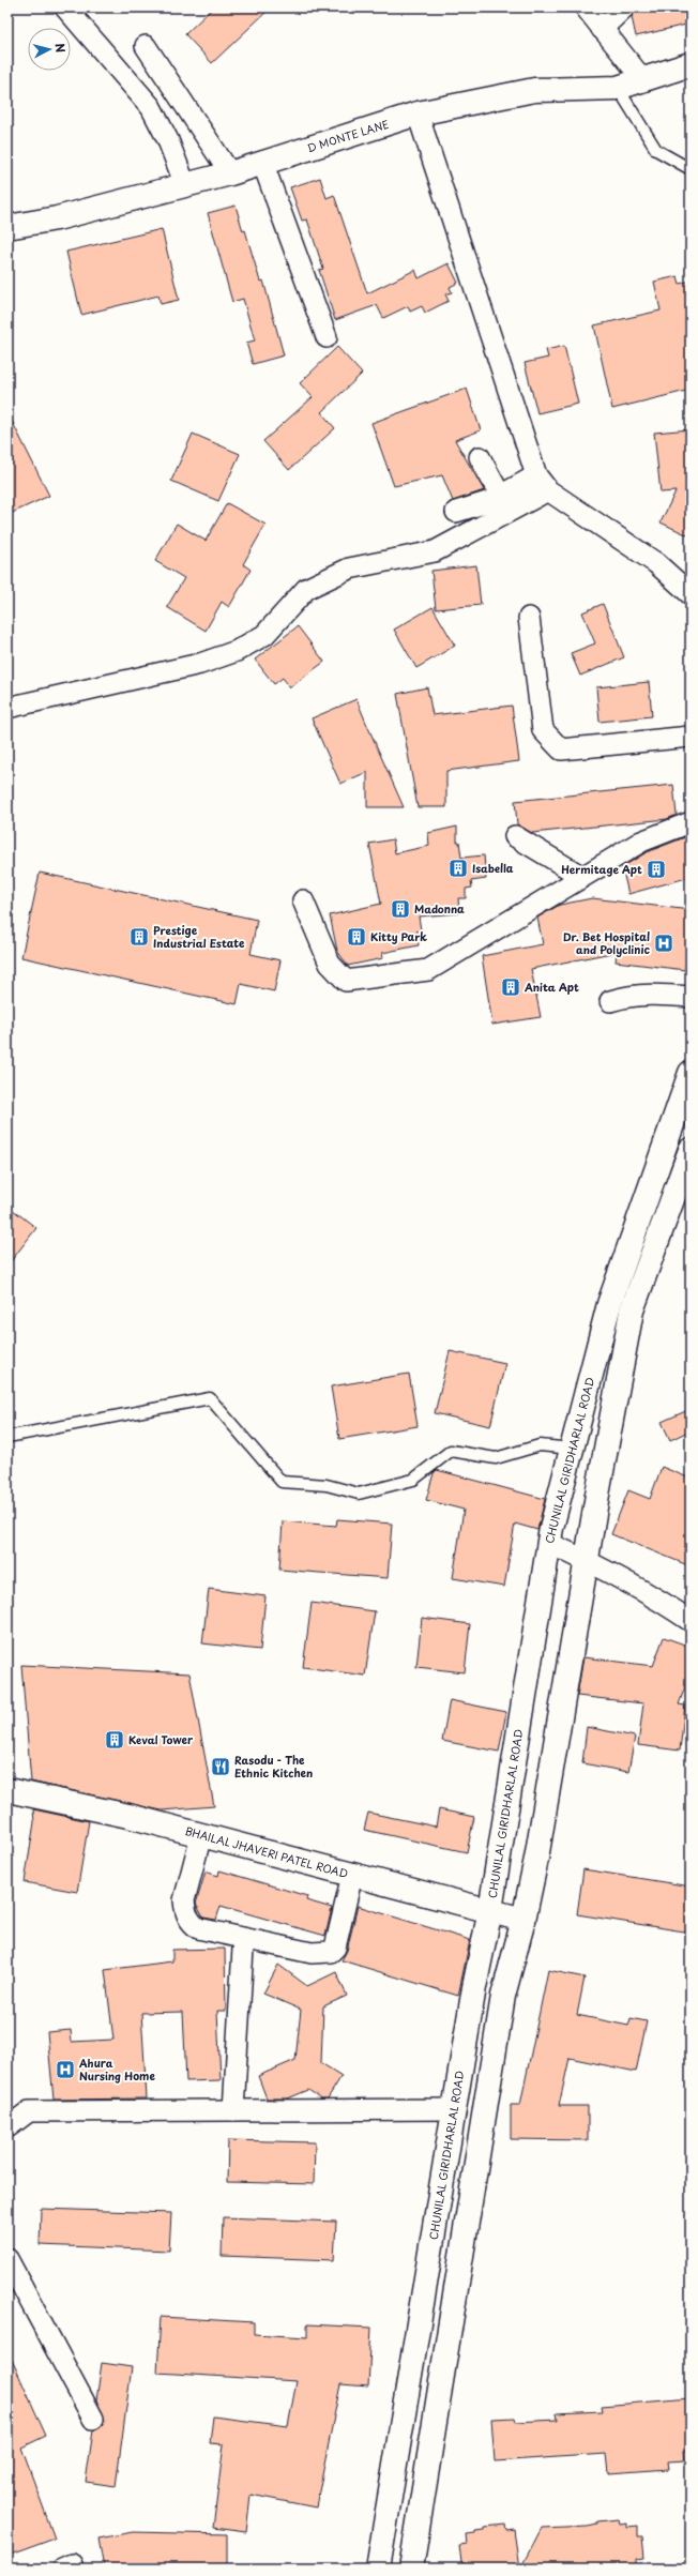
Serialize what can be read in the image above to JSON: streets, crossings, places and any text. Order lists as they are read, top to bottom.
{
  "streets": {
    "main road": ["D MONTE LANE", "CHUNILAL GIRIDHARLAL ROAD", "BHAILAL JHAVERI PATEL ROAD"]
  },
  "crossings": [
    ["CHUNILAL GIRIDHARLAL ROAD", "BHAILAL JHAVERI PATEL ROAD"]
  ],
  "places": {
    "building": [
      "Isabella",
      "Hermitage Apt",
      "Madonna",
      "Prestige Industrial Estate",
      "Kitty Park",
      "Anita Apt",
      "Keval Tower"
    ],
    "hospital": ["Dr. Bet Hospital and Polyclinic", "Ahura Nursing Home"],
    "restaurant": ["Rasodu - The Ethnic Kitchen"]
  },
  "north": "right"
}
